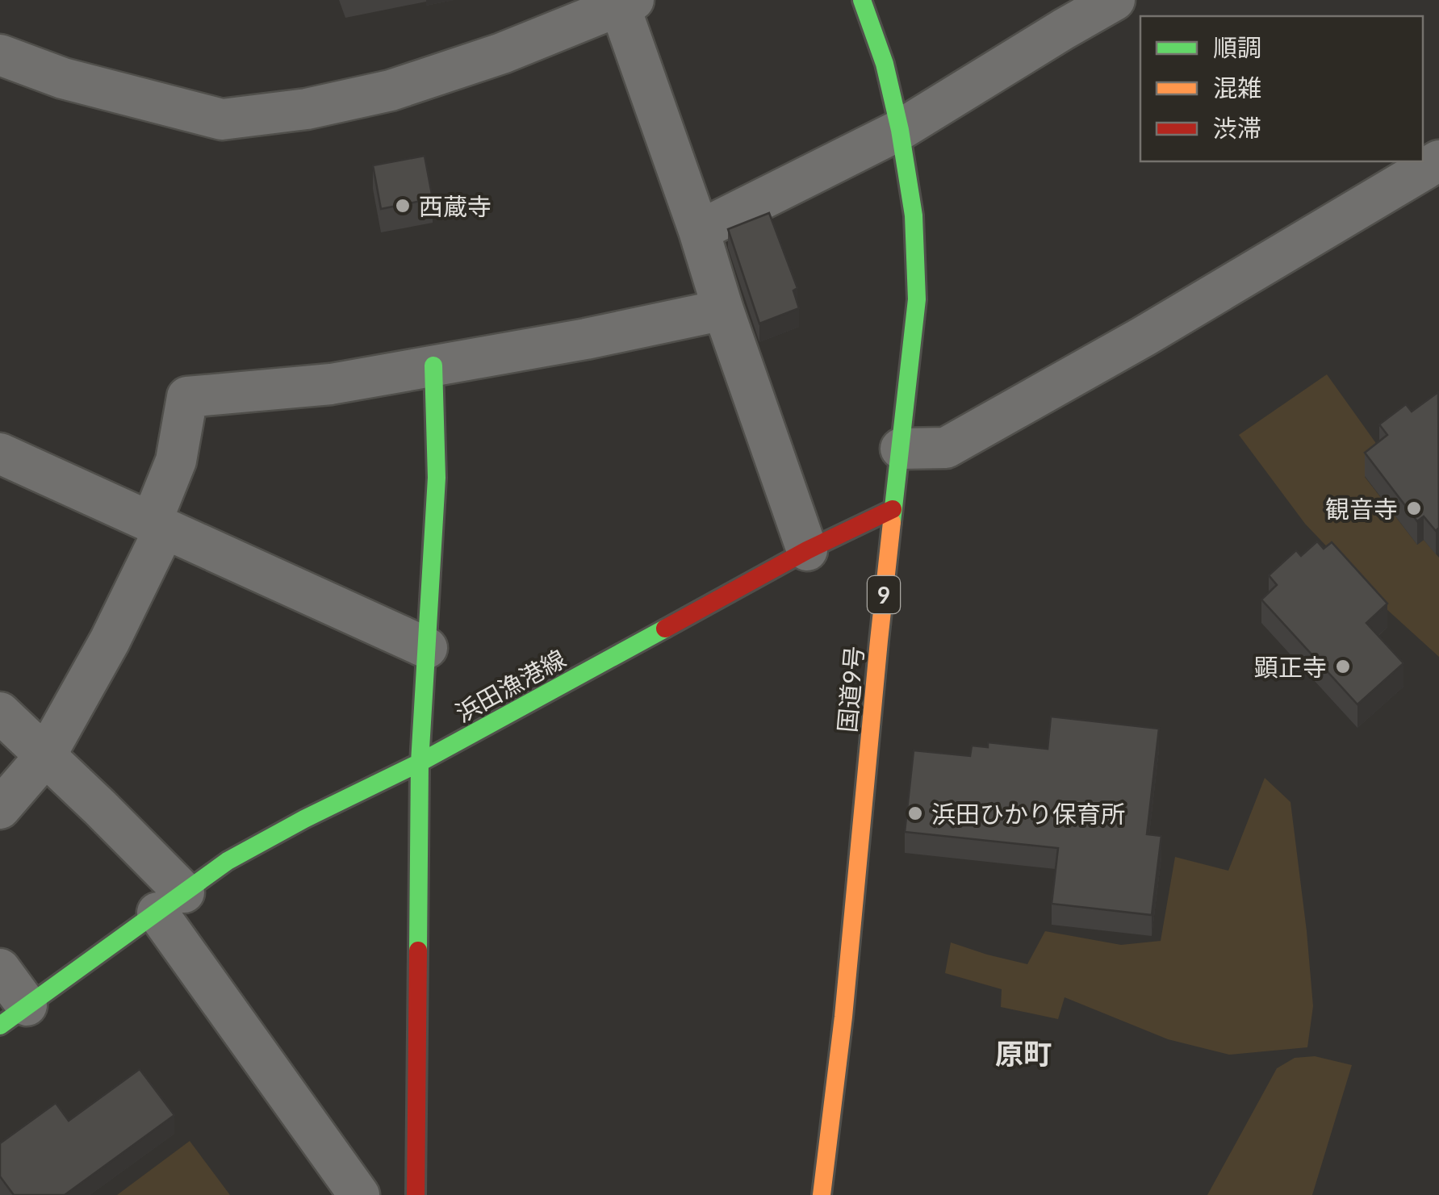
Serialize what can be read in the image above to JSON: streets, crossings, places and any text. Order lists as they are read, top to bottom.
{
  "streets": {
    "main road": ["9", "浜田漁港線", "国道9号"]
  },
  "crossings": [
    ["浜田漁港線", "国道9号"]
  ],
  "districts": ["原町"],
  "places": [
    "西蔵寺",
    "観音寺",
    "顕正寺",
    "浜田ひかり保育所"
  ],
  "legend": ["順調", "混雑", "渋滞"]
}
